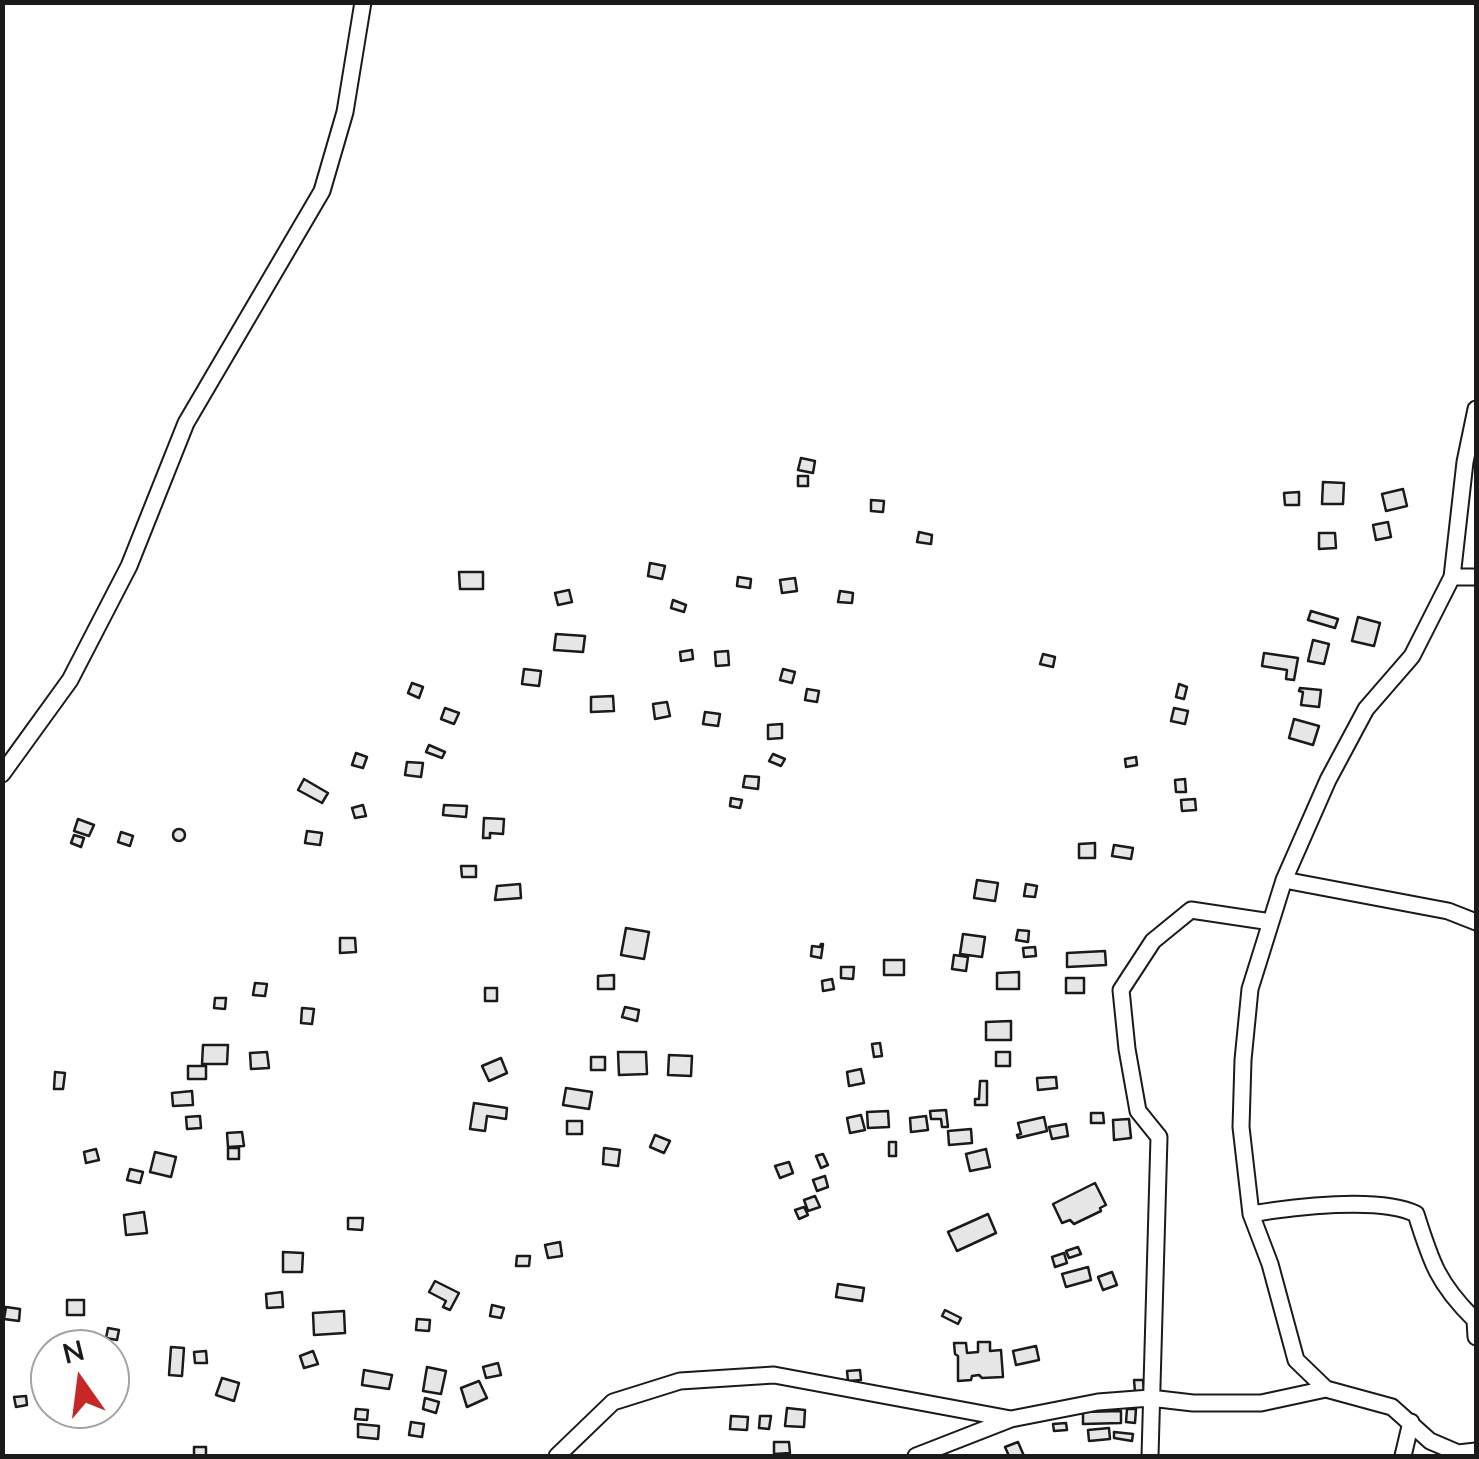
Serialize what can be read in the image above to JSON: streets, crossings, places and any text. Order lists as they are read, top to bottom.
{
  "north": "top"
}
